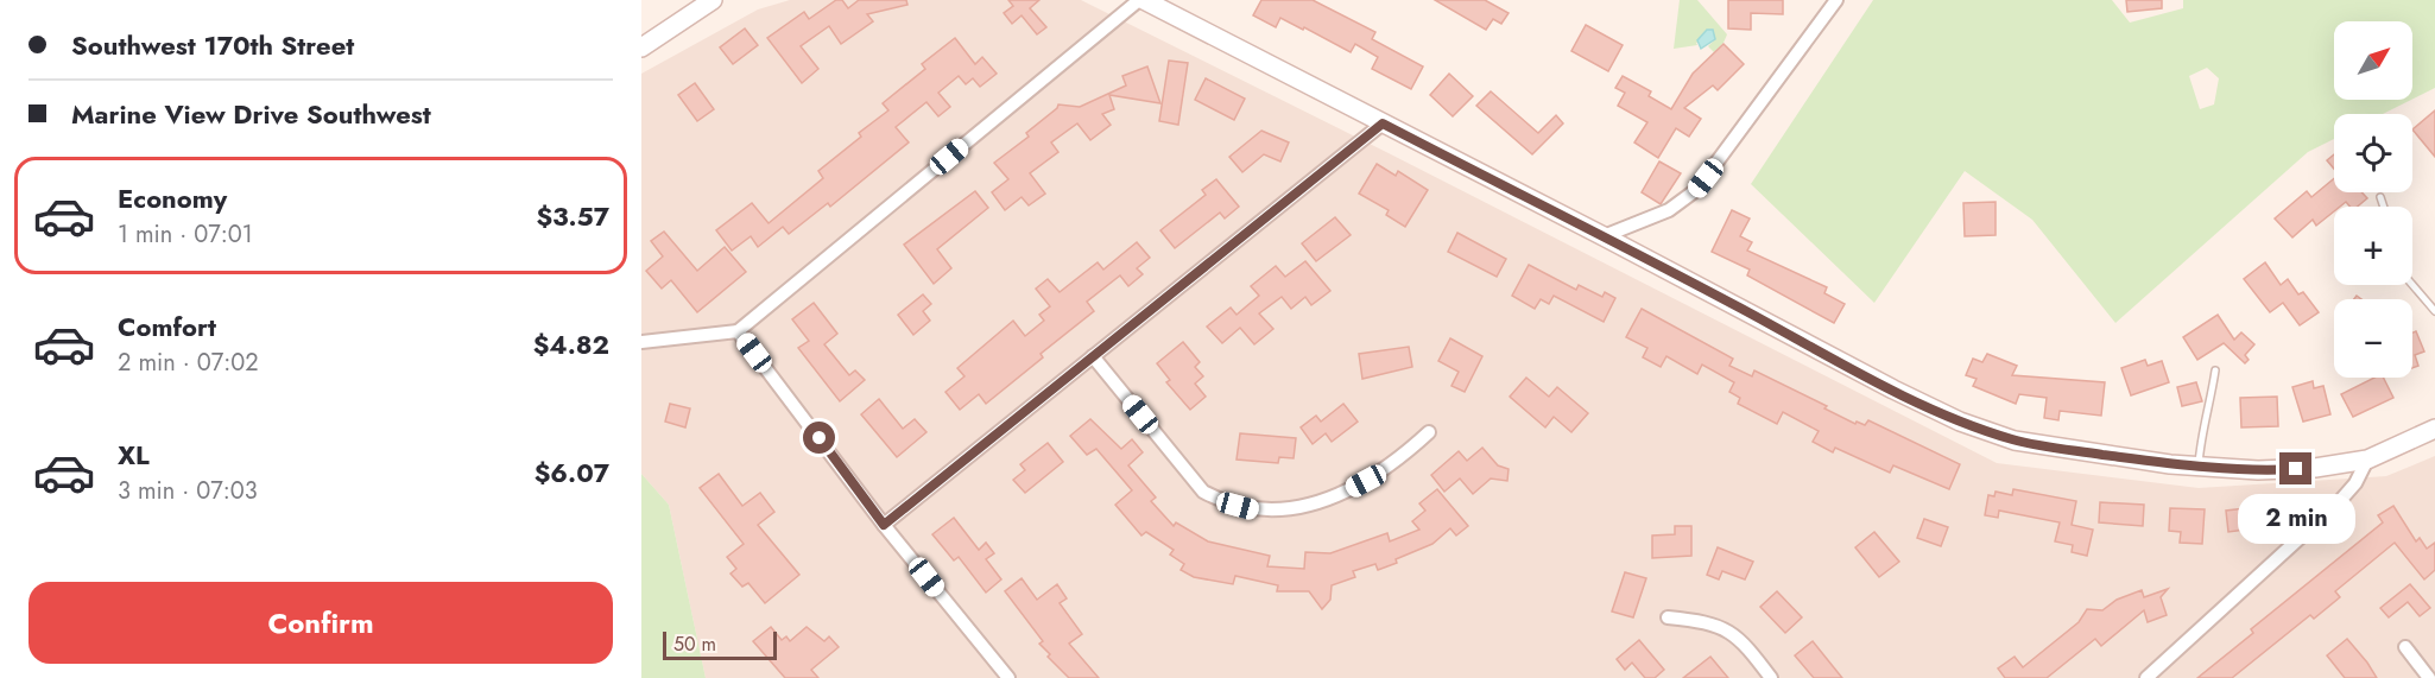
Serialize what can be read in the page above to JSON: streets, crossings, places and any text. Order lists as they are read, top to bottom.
{
  "scale_bar": "50 m",
  "north": "top right",
  "page": {
    "banner": ["Southwest 170th Street", "Marine View Drive Southwest"],
    "map_buttons": ["+", "−"],
    "list": [
      {
        "name": "Economy",
        "note": "1 min · 07:01",
        "value": "$3.57"
      },
      {
        "name": "Comfort",
        "note": "2 min · 07:02",
        "value": "$4.82"
      },
      {
        "name": "XL",
        "note": "3 min · 07:03",
        "value": "$6.07"
      }
    ],
    "bubble": "2 min",
    "buttons": "Confirm",
    "scale": "50 m"
  }
}
